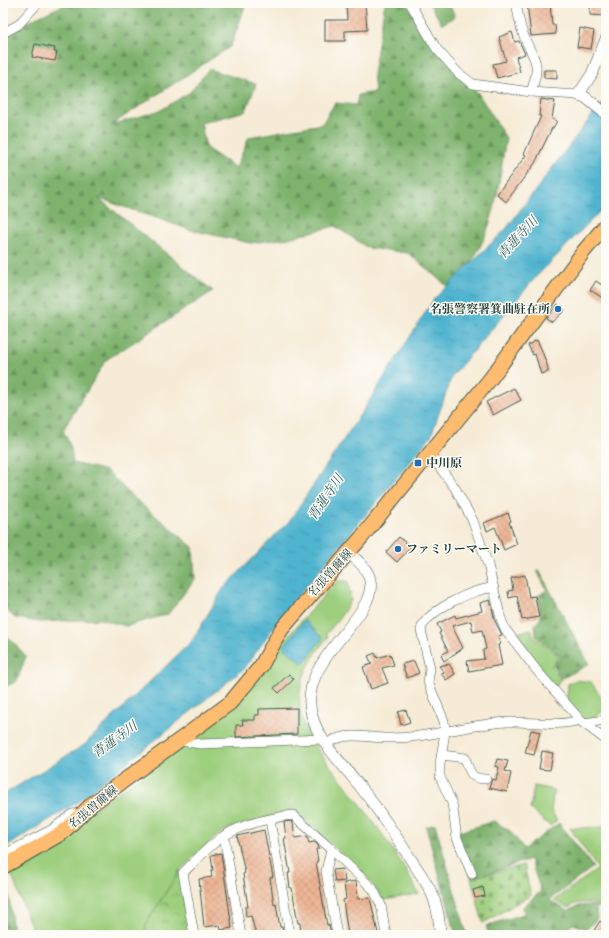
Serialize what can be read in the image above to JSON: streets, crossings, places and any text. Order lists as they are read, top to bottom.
{
  "streets": {
    "main road": ["名張曽爾線"]
  },
  "water": ["青蓮寺川"],
  "places": {
    "other": ["名張警察署箕曲駐在所", "ファミリーマート"],
    "transit": ["中川原"]
  }
}
